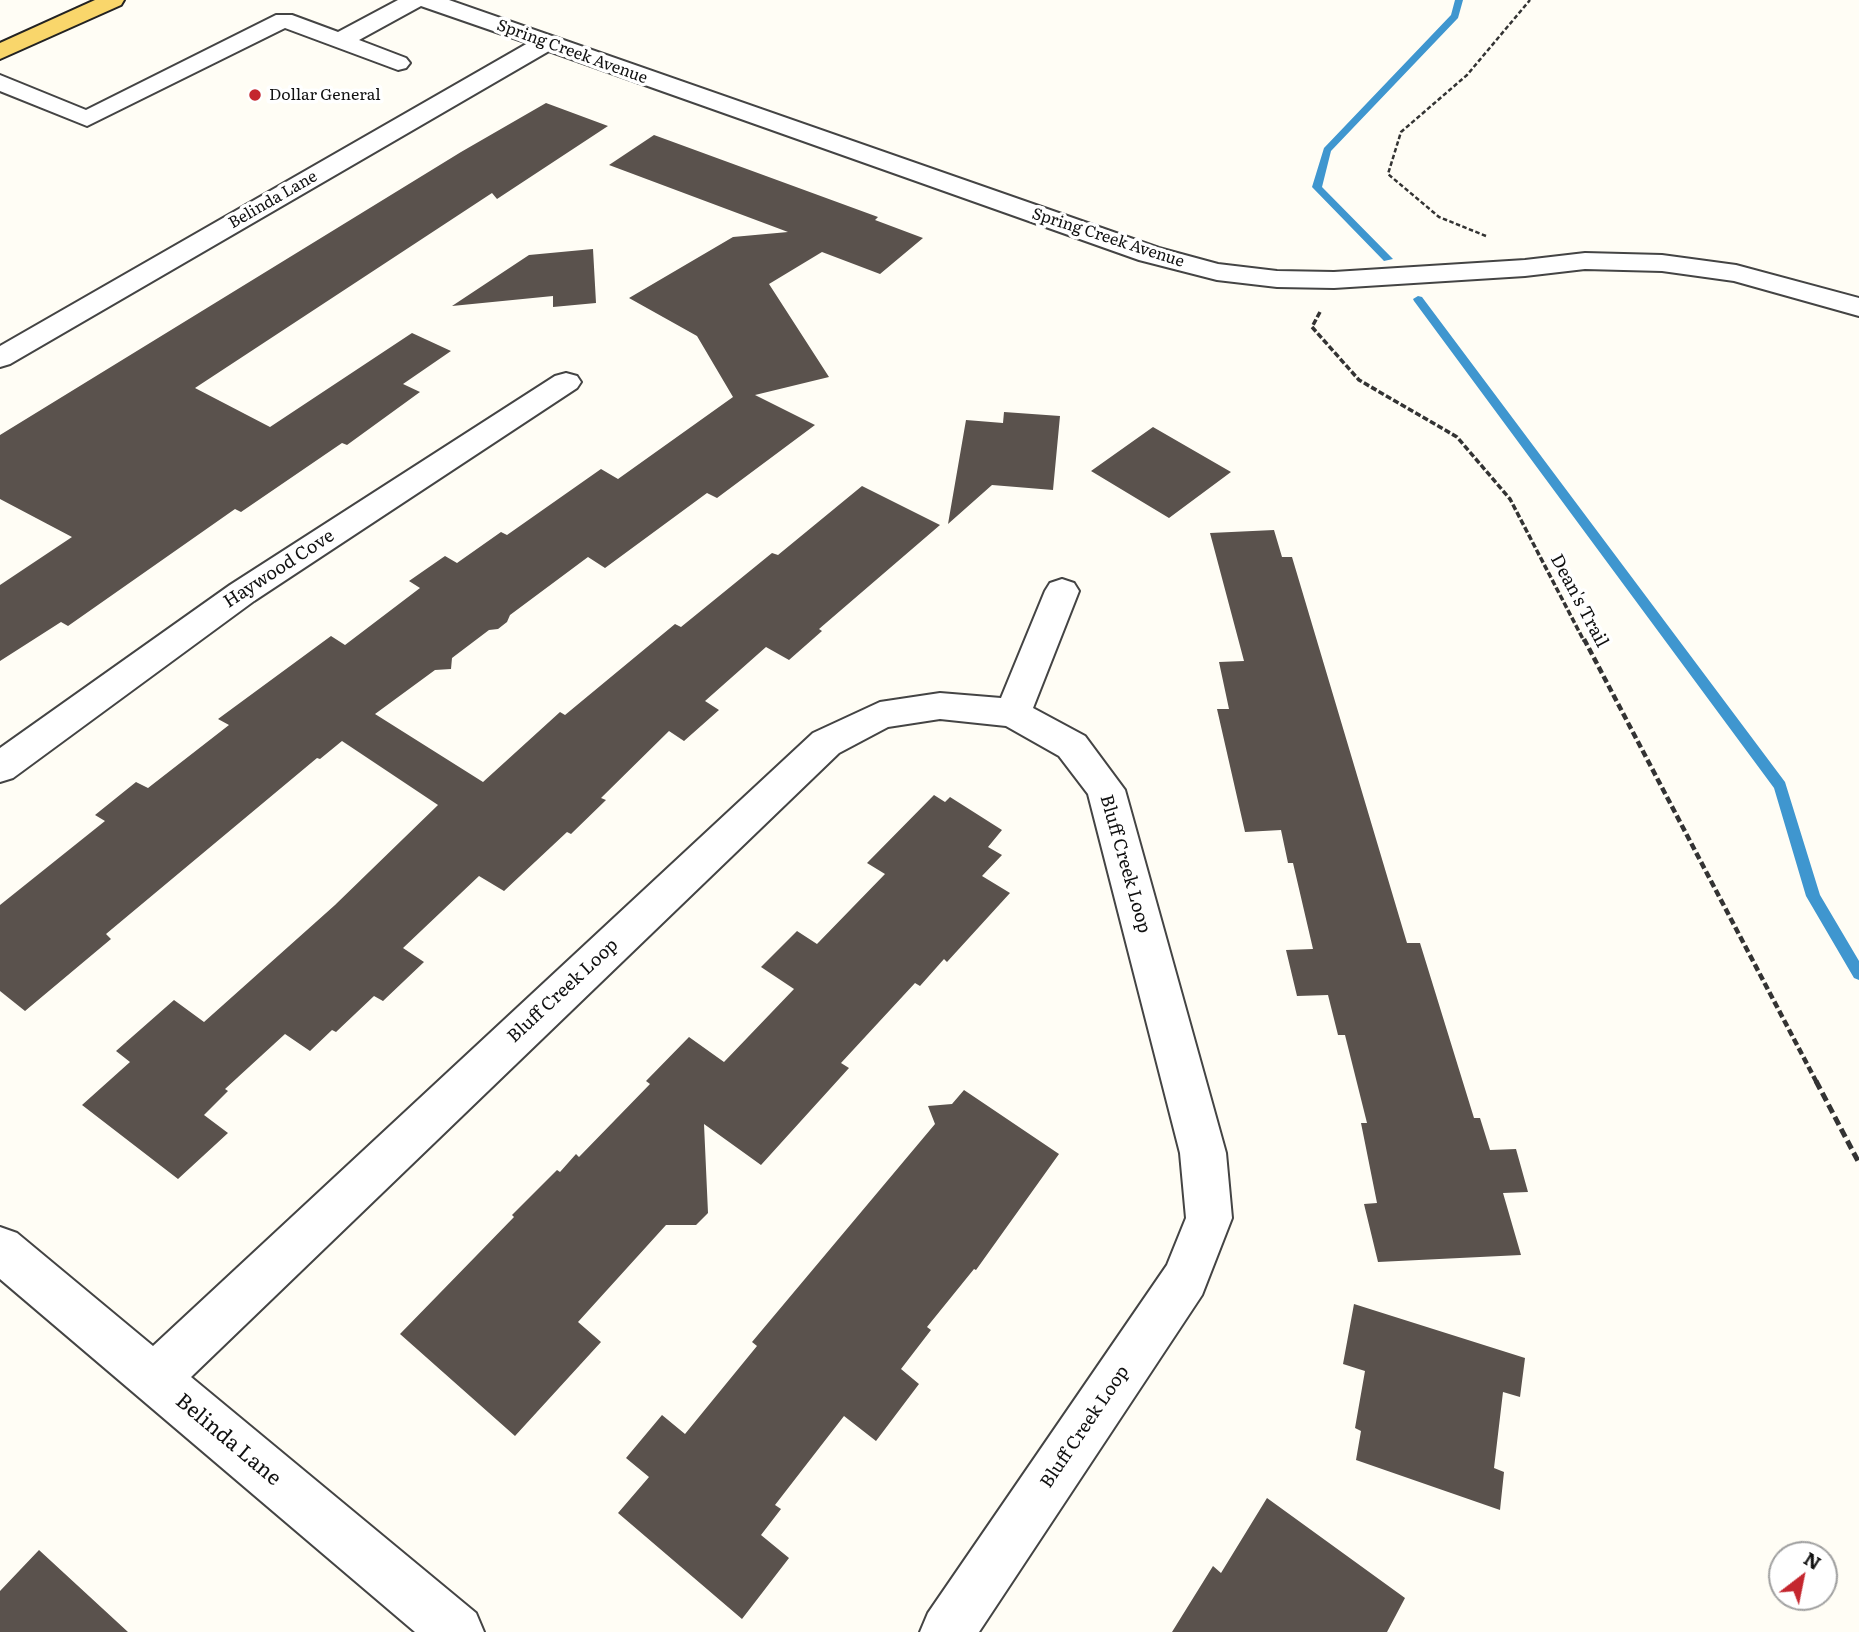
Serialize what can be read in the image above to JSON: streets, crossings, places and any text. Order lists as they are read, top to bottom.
{
  "streets": {
    "street": [
      "Spring Creek Avenue",
      "Belinda Lane",
      "Haywood Cove",
      "Bluff Creek Loop"
    ],
    "path": ["Dean's Trail"]
  },
  "crossings": [
    ["Spring Creek Avenue", "Belinda Lane"],
    ["Belinda Lane", "Bluff Creek Loop"]
  ],
  "places": ["Dollar General"],
  "north": "top right"
}
